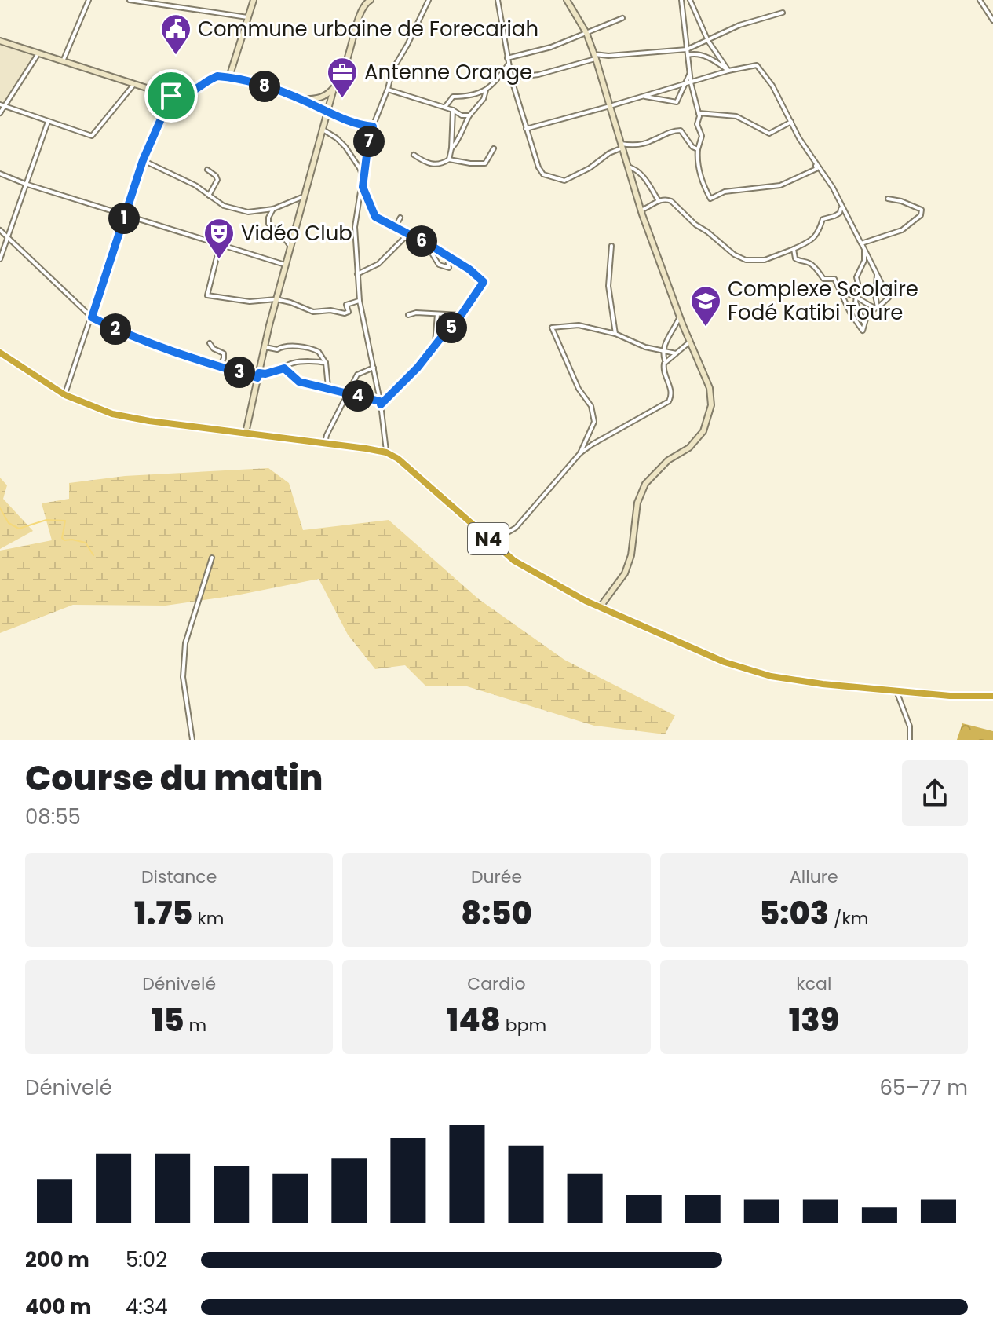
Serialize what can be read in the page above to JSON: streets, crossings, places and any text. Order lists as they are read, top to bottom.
{
  "streets": {
    "highway": ["N4"]
  },
  "places": {
    "public building": ["Commune urbaine de Forecariah"],
    "office": ["Antenne Orange"],
    "theatre": ["Vidéo Club"],
    "school or university": ["Complexe Scolaire Fodé Katibi Toure"]
  },
  "page": {
    "pins": [
      "8",
      "7",
      "1",
      "6",
      "5",
      "2",
      "3",
      "4"
    ],
    "heading": ["Course du matin", "08:55"],
    "stats": [
      ["Distance", "1.75 km"],
      ["Durée", "8:50"],
      ["Allure", "5:03 /km"],
      ["Dénivelé", "15 m"],
      ["Cardio", "148 bpm"],
      ["kcal", "139"]
    ],
    "chart": ["Dénivelé", "65–77 m"],
    "list": [
      {
        "name": "200 m",
        "note": "5:02"
      },
      {
        "name": "400 m",
        "note": "4:34"
      }
    ]
  }
}
